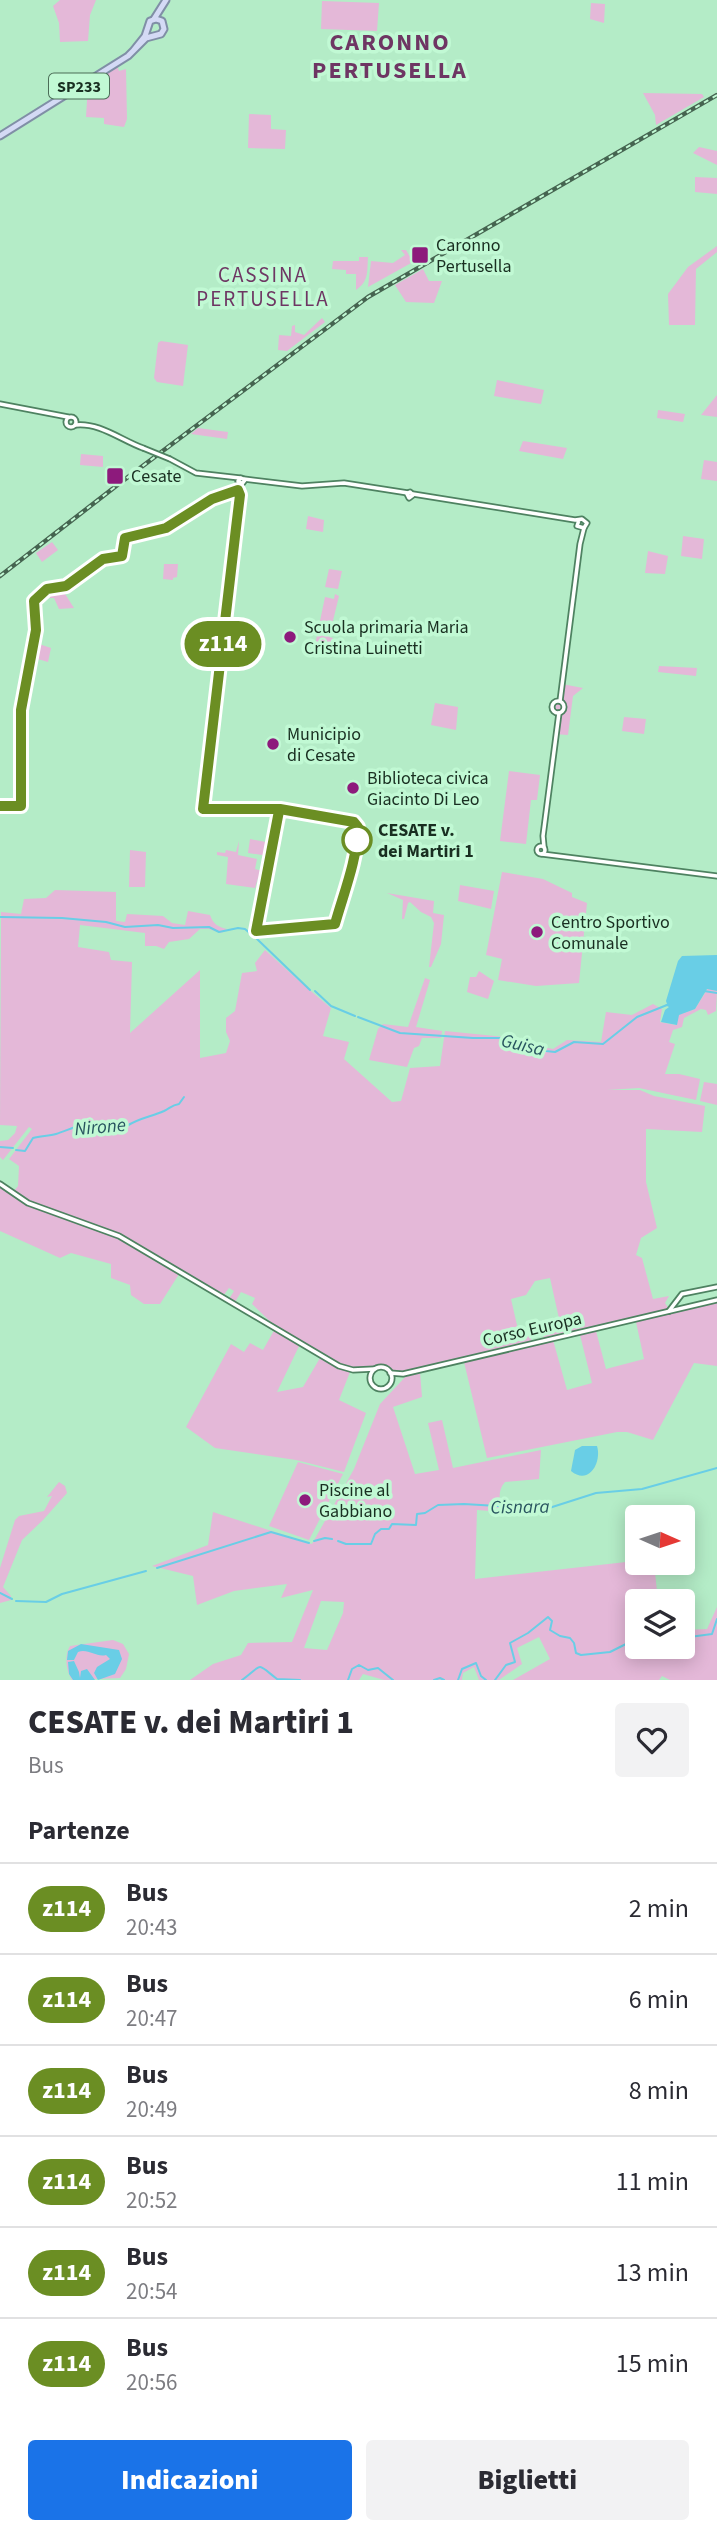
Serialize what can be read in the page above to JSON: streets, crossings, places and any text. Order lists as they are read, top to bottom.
{
  "streets": {
    "main road": ["SP233"],
    "street": ["Corso Europa"]
  },
  "districts": ["CARONNO PERTUSELLA", "CASSINA PERTUSELLA"],
  "water": ["Guisa", "Nirone", "Cisnara"],
  "places": {
    "transit": ["Caronno Pertusella", "Cesate"],
    "other": [
      "Scuola primaria Maria Cristina Luinetti",
      "Municipio di Cesate",
      "Biblioteca civica Giacinto Di Leo",
      "CESATE v. dei Martiri 1",
      "Centro Sportivo Comunale",
      "Piscine al Gabbiano"
    ]
  },
  "lines": ["bus line z114"],
  "north": "right",
  "page": {
    "on_map": "z114",
    "heading": [
      ["CESATE v. dei Martiri 1", "Bus"],
      "Partenze"
    ],
    "list": [
      {
        "mark": "z114",
        "name": "Bus",
        "note": "20:43",
        "value": "2 min"
      },
      {
        "mark": "z114",
        "name": "Bus",
        "note": "20:47",
        "value": "6 min"
      },
      {
        "mark": "z114",
        "name": "Bus",
        "note": "20:49",
        "value": "8 min"
      },
      {
        "mark": "z114",
        "name": "Bus",
        "note": "20:52",
        "value": "11 min"
      },
      {
        "mark": "z114",
        "name": "Bus",
        "note": "20:54",
        "value": "13 min"
      },
      {
        "mark": "z114",
        "name": "Bus",
        "note": "20:56",
        "value": "15 min"
      }
    ],
    "buttons": ["Indicazioni", "Biglietti"]
  }
}
